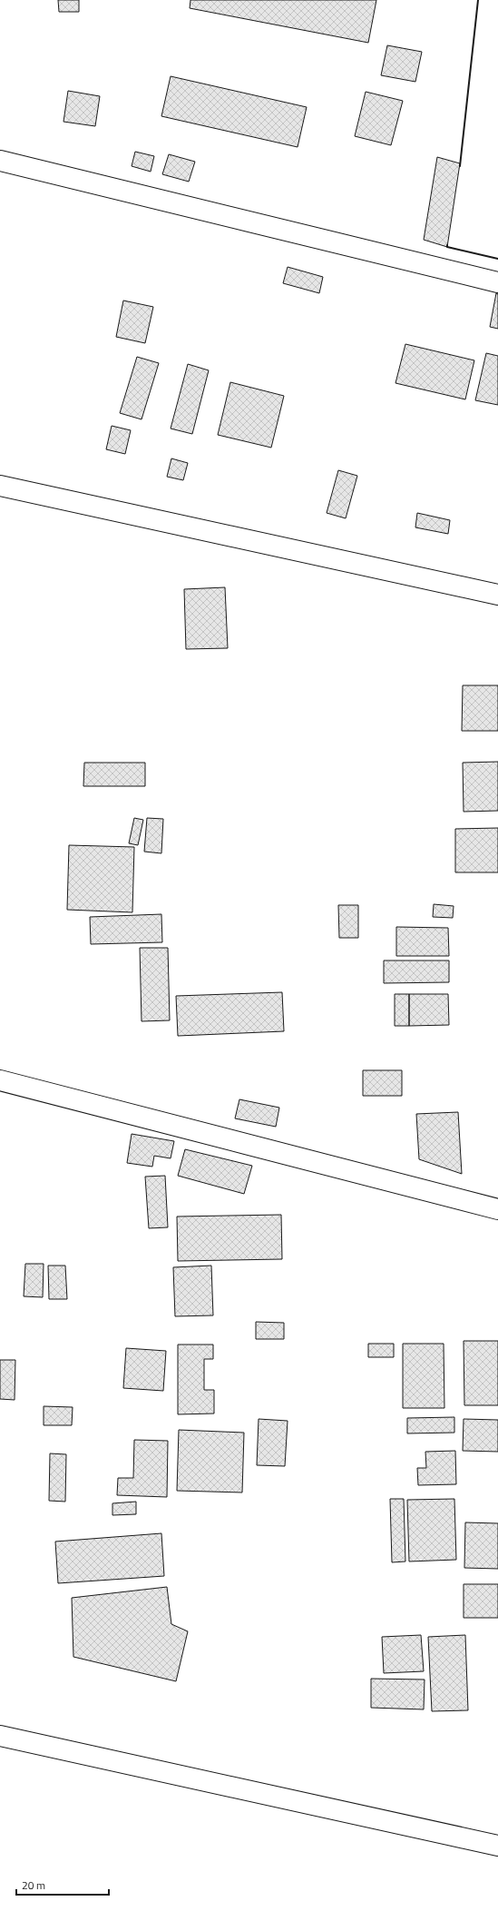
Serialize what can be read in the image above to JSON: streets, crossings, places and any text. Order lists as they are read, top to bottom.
{
  "scale_bar": "20 m"
}
